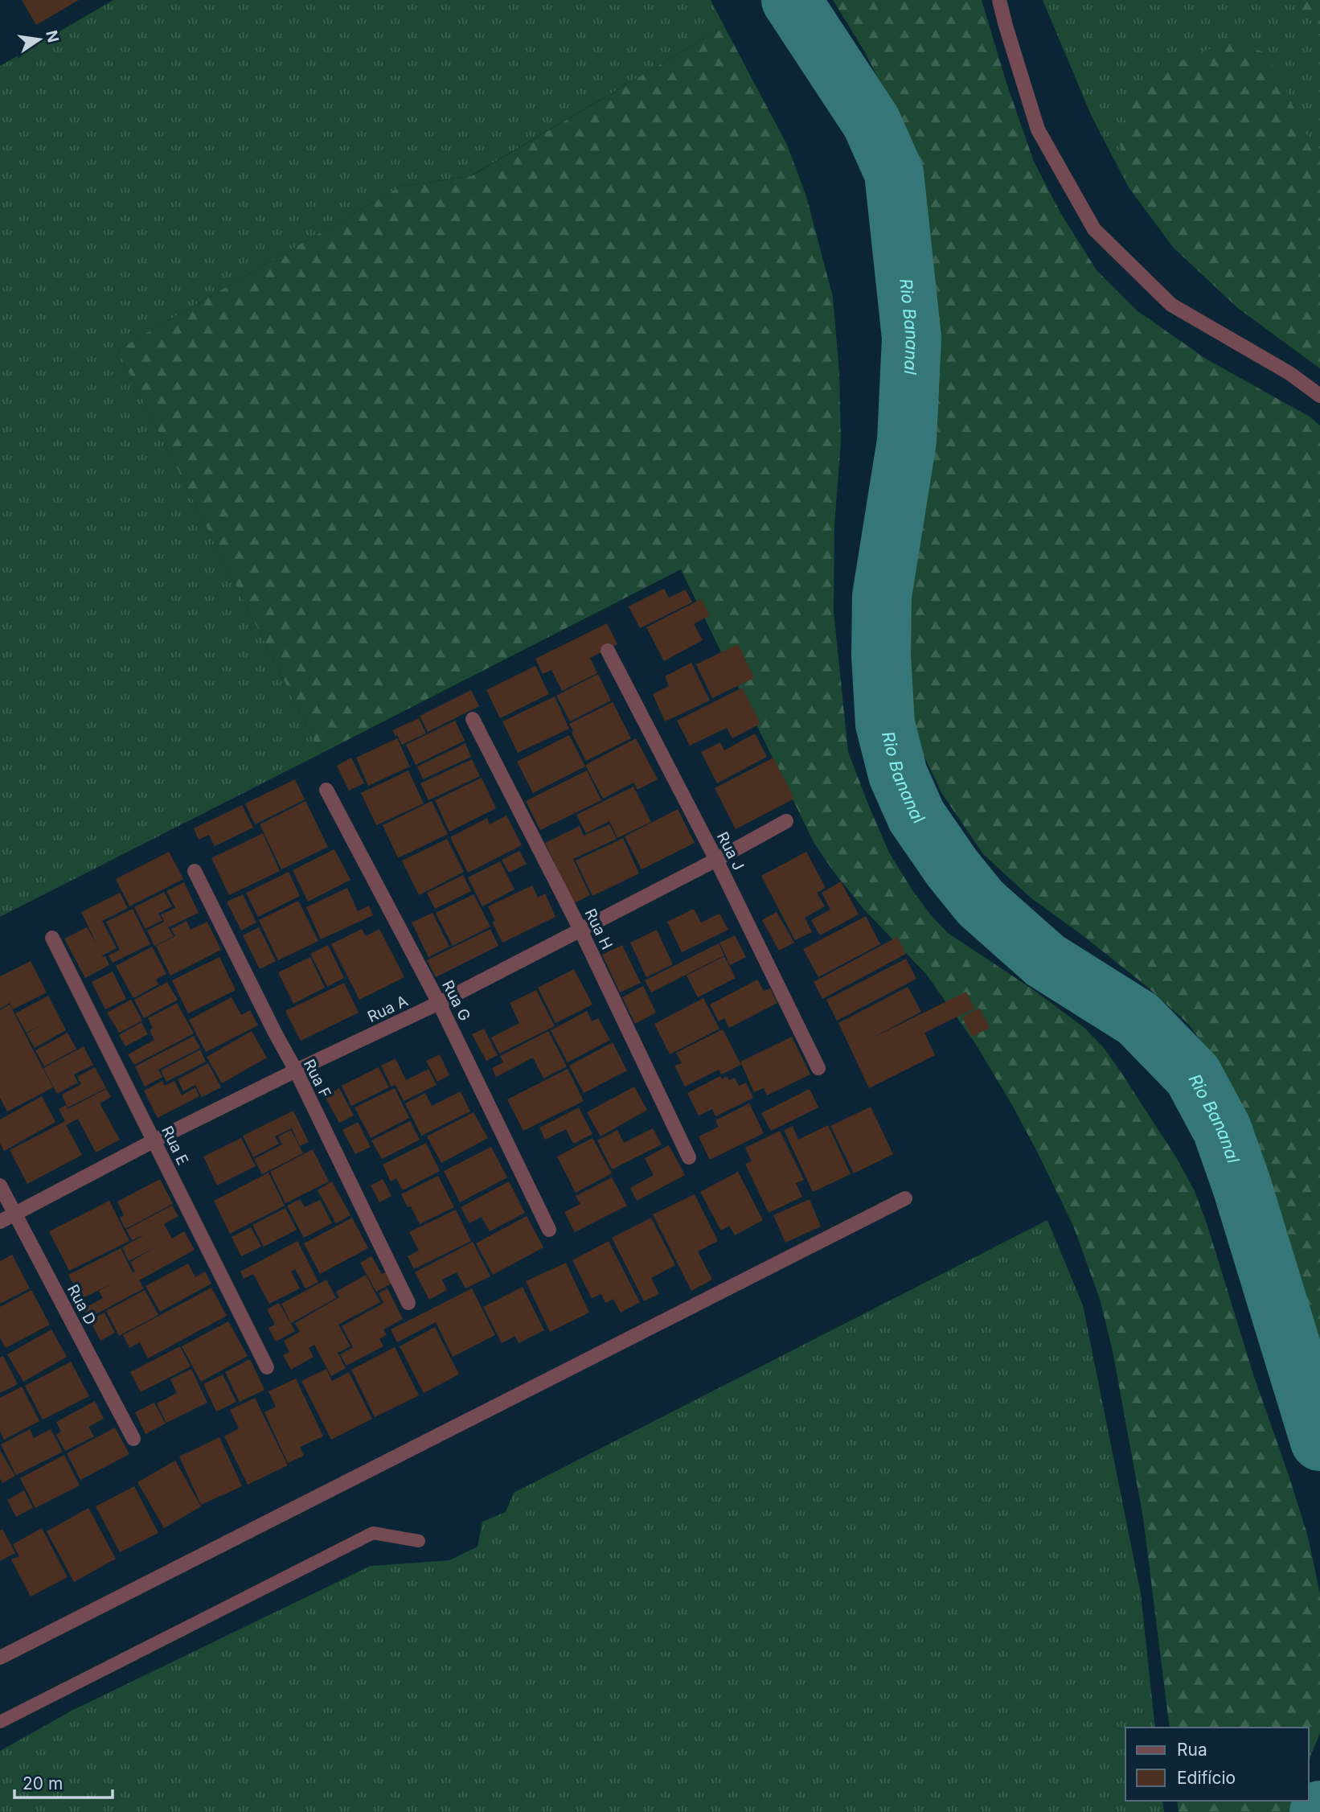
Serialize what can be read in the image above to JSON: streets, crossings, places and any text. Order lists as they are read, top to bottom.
{
  "streets": {
    "street": [
      "Rua J",
      "Rua H",
      "Rua G",
      "Rua A",
      "Rua F",
      "Rua E",
      "Rua D"
    ]
  },
  "crossings": [
    ["Rua J", "Rua A"],
    ["Rua H", "Rua A"],
    ["Rua G", "Rua A"],
    ["Rua A", "Rua F"],
    ["Rua A", "Rua E"],
    ["Rua A", "Rua D"]
  ],
  "water": ["Rio Bananal"],
  "legend": ["Rua", "Edifício"],
  "scale_bar": "20 m",
  "north": "right"
}
